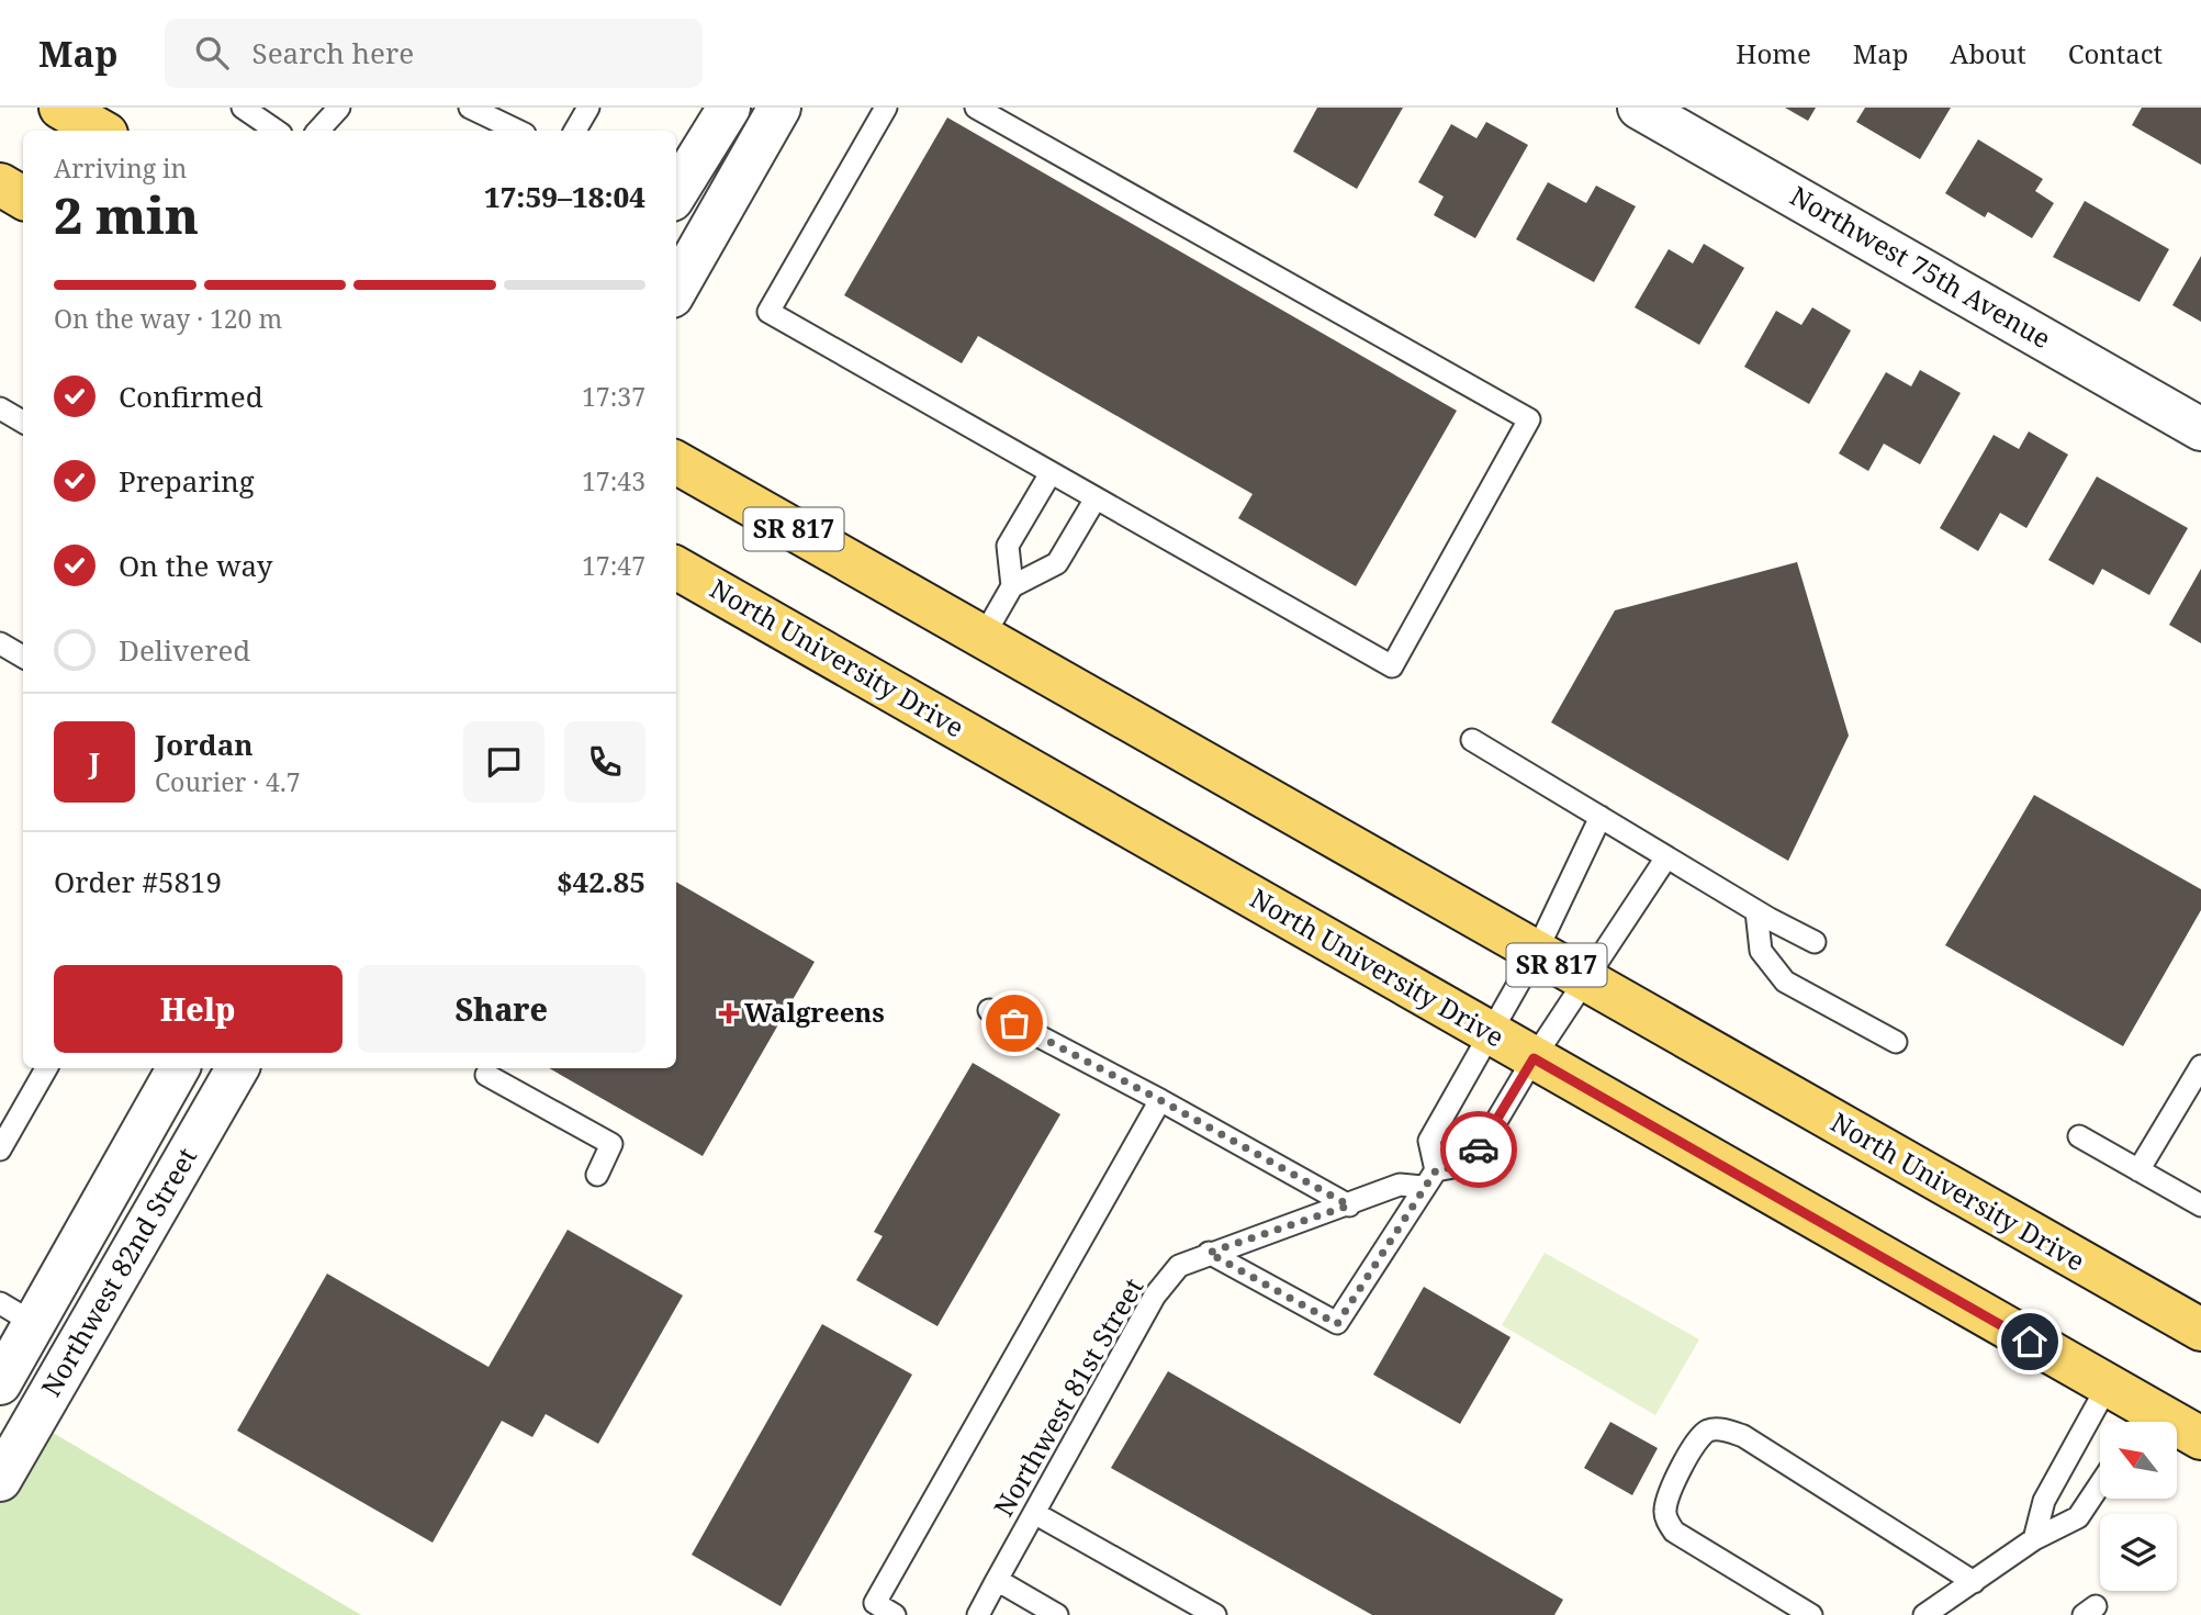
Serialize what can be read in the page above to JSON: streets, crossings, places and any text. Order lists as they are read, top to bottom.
{
  "streets": {
    "main road": ["SR 817", "North University Drive"],
    "street": ["Northwest 75th Avenue", "Northwest 82nd Street"],
    "lane": ["Northwest 81st Street"]
  },
  "crossings": [
    ["North University Drive", "Northwest 81st Street"]
  ],
  "places": {
    "health": ["Walgreens"]
  },
  "north": "top left",
  "page": {
    "header": "Map",
    "search": "Search here",
    "nav": [
      "Home",
      "Map",
      "About",
      "Contact"
    ],
    "heading": ["2 min", "Arriving in", "17:59–18:04"],
    "panel": [
      "Jordan",
      "Courier · 4.7",
      "Order #5819",
      "$42.85"
    ],
    "bar": "On the way · 120 m",
    "list": [
      ["Confirmed", "17:37"],
      ["Preparing", "17:43"],
      ["On the way", "17:47"],
      "Delivered"
    ],
    "round": "J",
    "buttons": ["Help", "Share"]
  }
}
